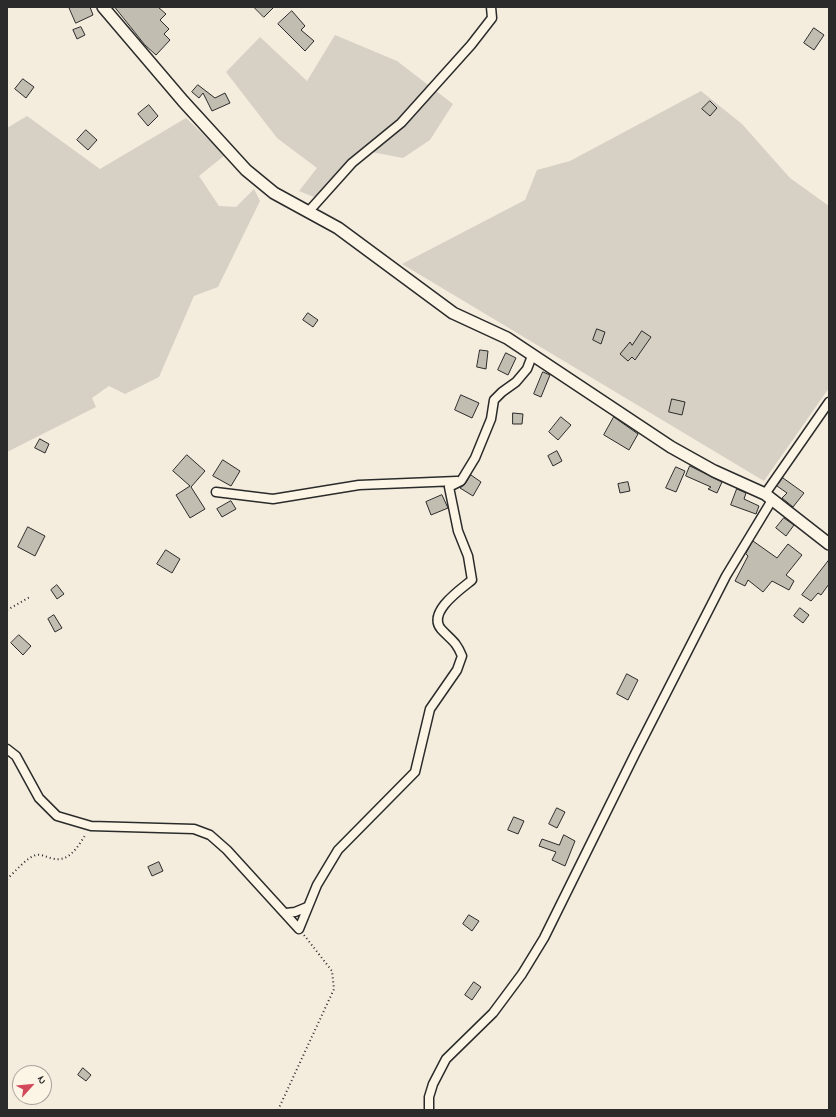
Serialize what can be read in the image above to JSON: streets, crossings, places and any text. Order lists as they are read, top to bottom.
{
  "north": "top right"
}
